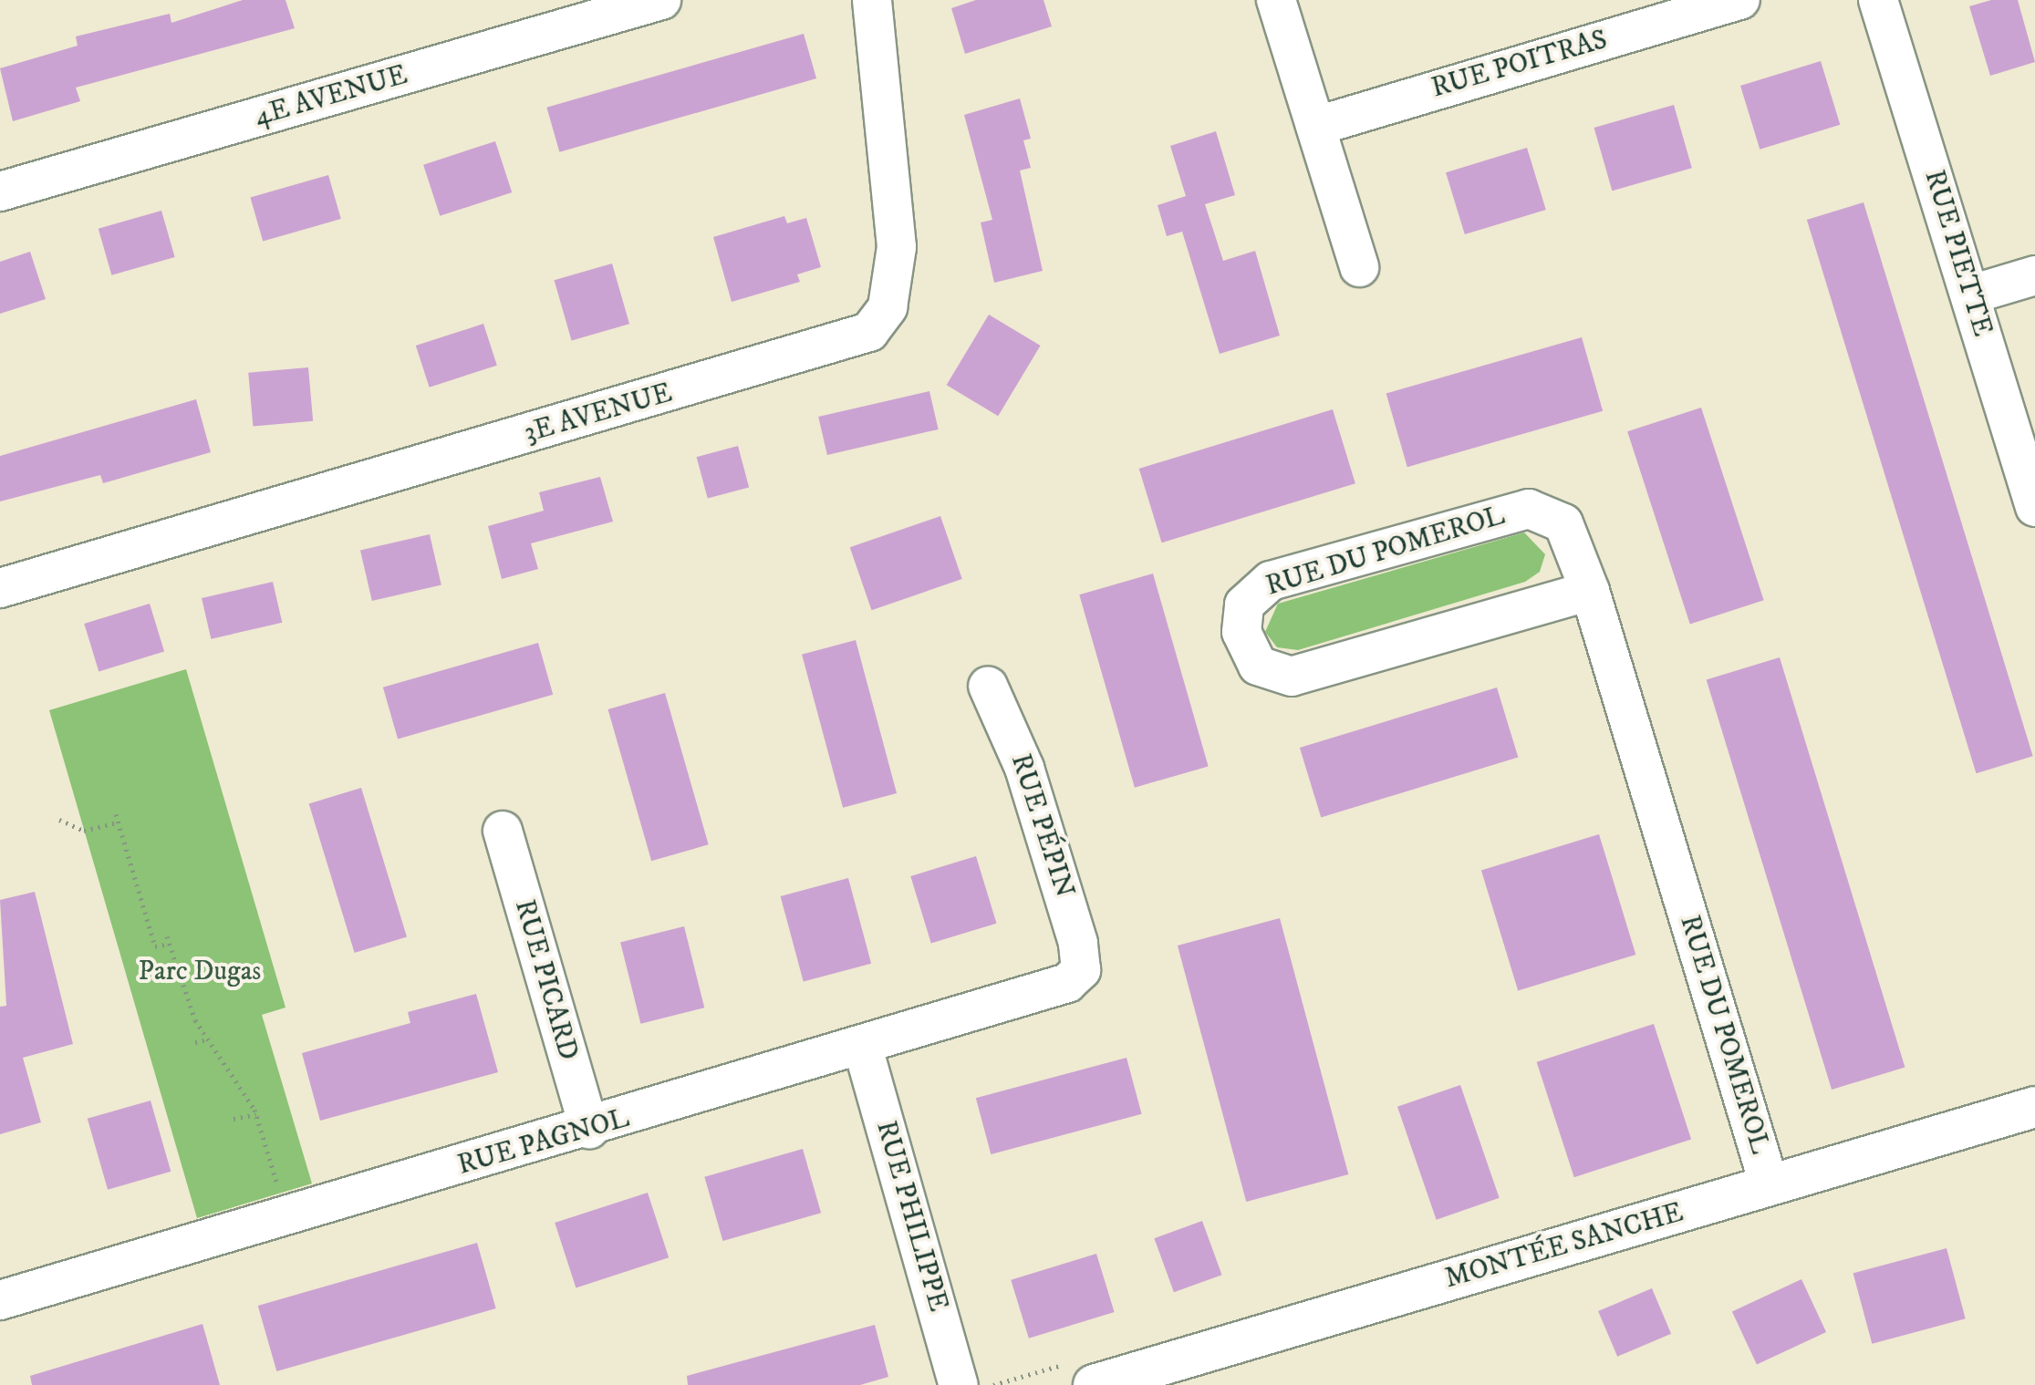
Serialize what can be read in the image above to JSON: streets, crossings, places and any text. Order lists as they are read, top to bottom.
{
  "streets": {
    "street": [
      "RUE POITRAS",
      "4E AVENUE",
      "RUE PIETTE",
      "3E AVENUE",
      "RUE DU POMEROL",
      "RUE PÉPIN",
      "RUE PICARD",
      "RUE PAGNOL",
      "RUE PHILIPPE",
      "MONTÉE SANCHE"
    ]
  },
  "crossings": [
    ["RUE DU POMEROL", "MONTÉE SANCHE"],
    ["RUE PÉPIN", "RUE PAGNOL"],
    ["RUE PICARD", "RUE PAGNOL"],
    ["RUE PAGNOL", "RUE PHILIPPE"]
  ],
  "parks": ["Parc Dugas"]
}
